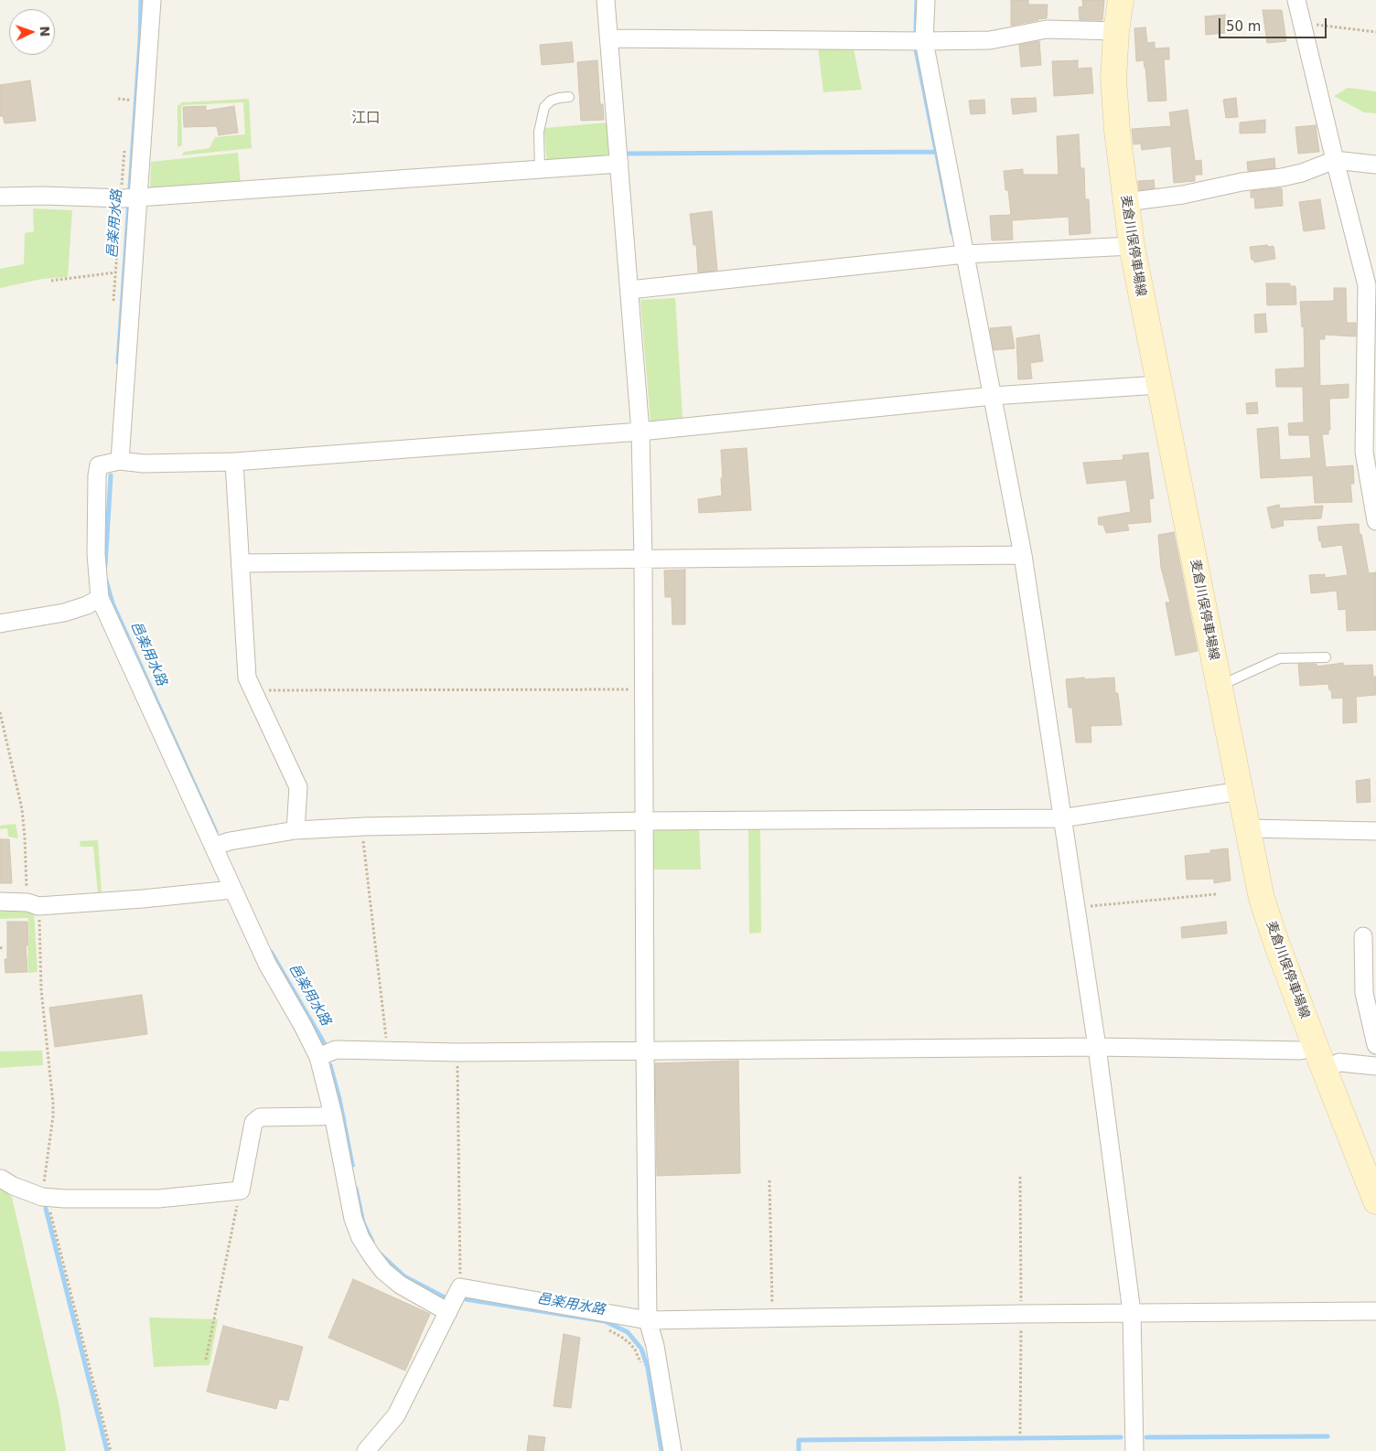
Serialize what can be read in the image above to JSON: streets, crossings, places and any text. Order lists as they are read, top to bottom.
{
  "streets": {
    "main road": ["麦倉川俣停車場線"]
  },
  "districts": ["江口"],
  "water": ["邑楽用水路"],
  "scale_bar": "50 m",
  "north": "right"
}
